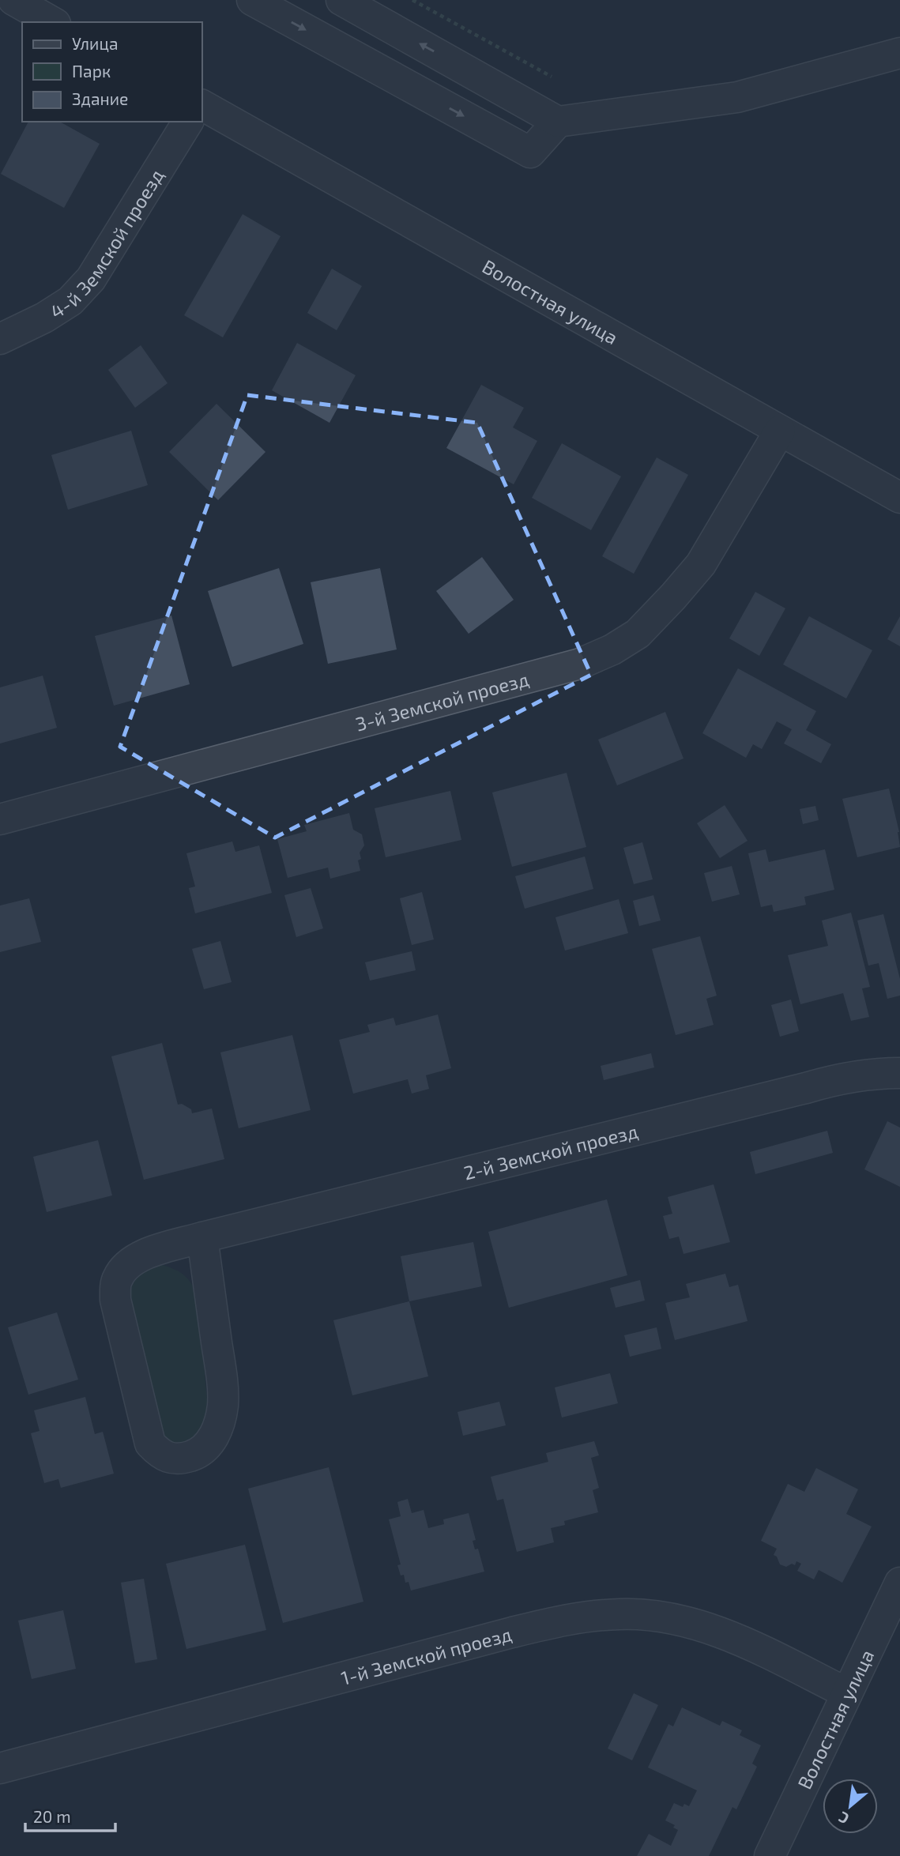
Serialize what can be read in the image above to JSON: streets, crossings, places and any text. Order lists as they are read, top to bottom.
{
  "streets": {
    "street": [
      "4-й Земской проезд",
      "Волостная улица",
      "3-й Земской проезд",
      "2-й Земской проезд",
      "1-й Земской проезд"
    ]
  },
  "crossings": [
    ["Волостная улица", "3-й Земской проезд"],
    ["Волостная улица", "1-й Земской проезд"]
  ],
  "legend": ["Улица", "Парк", "Здание"],
  "scale_bar": "20 m",
  "north": "bottom left"
}
